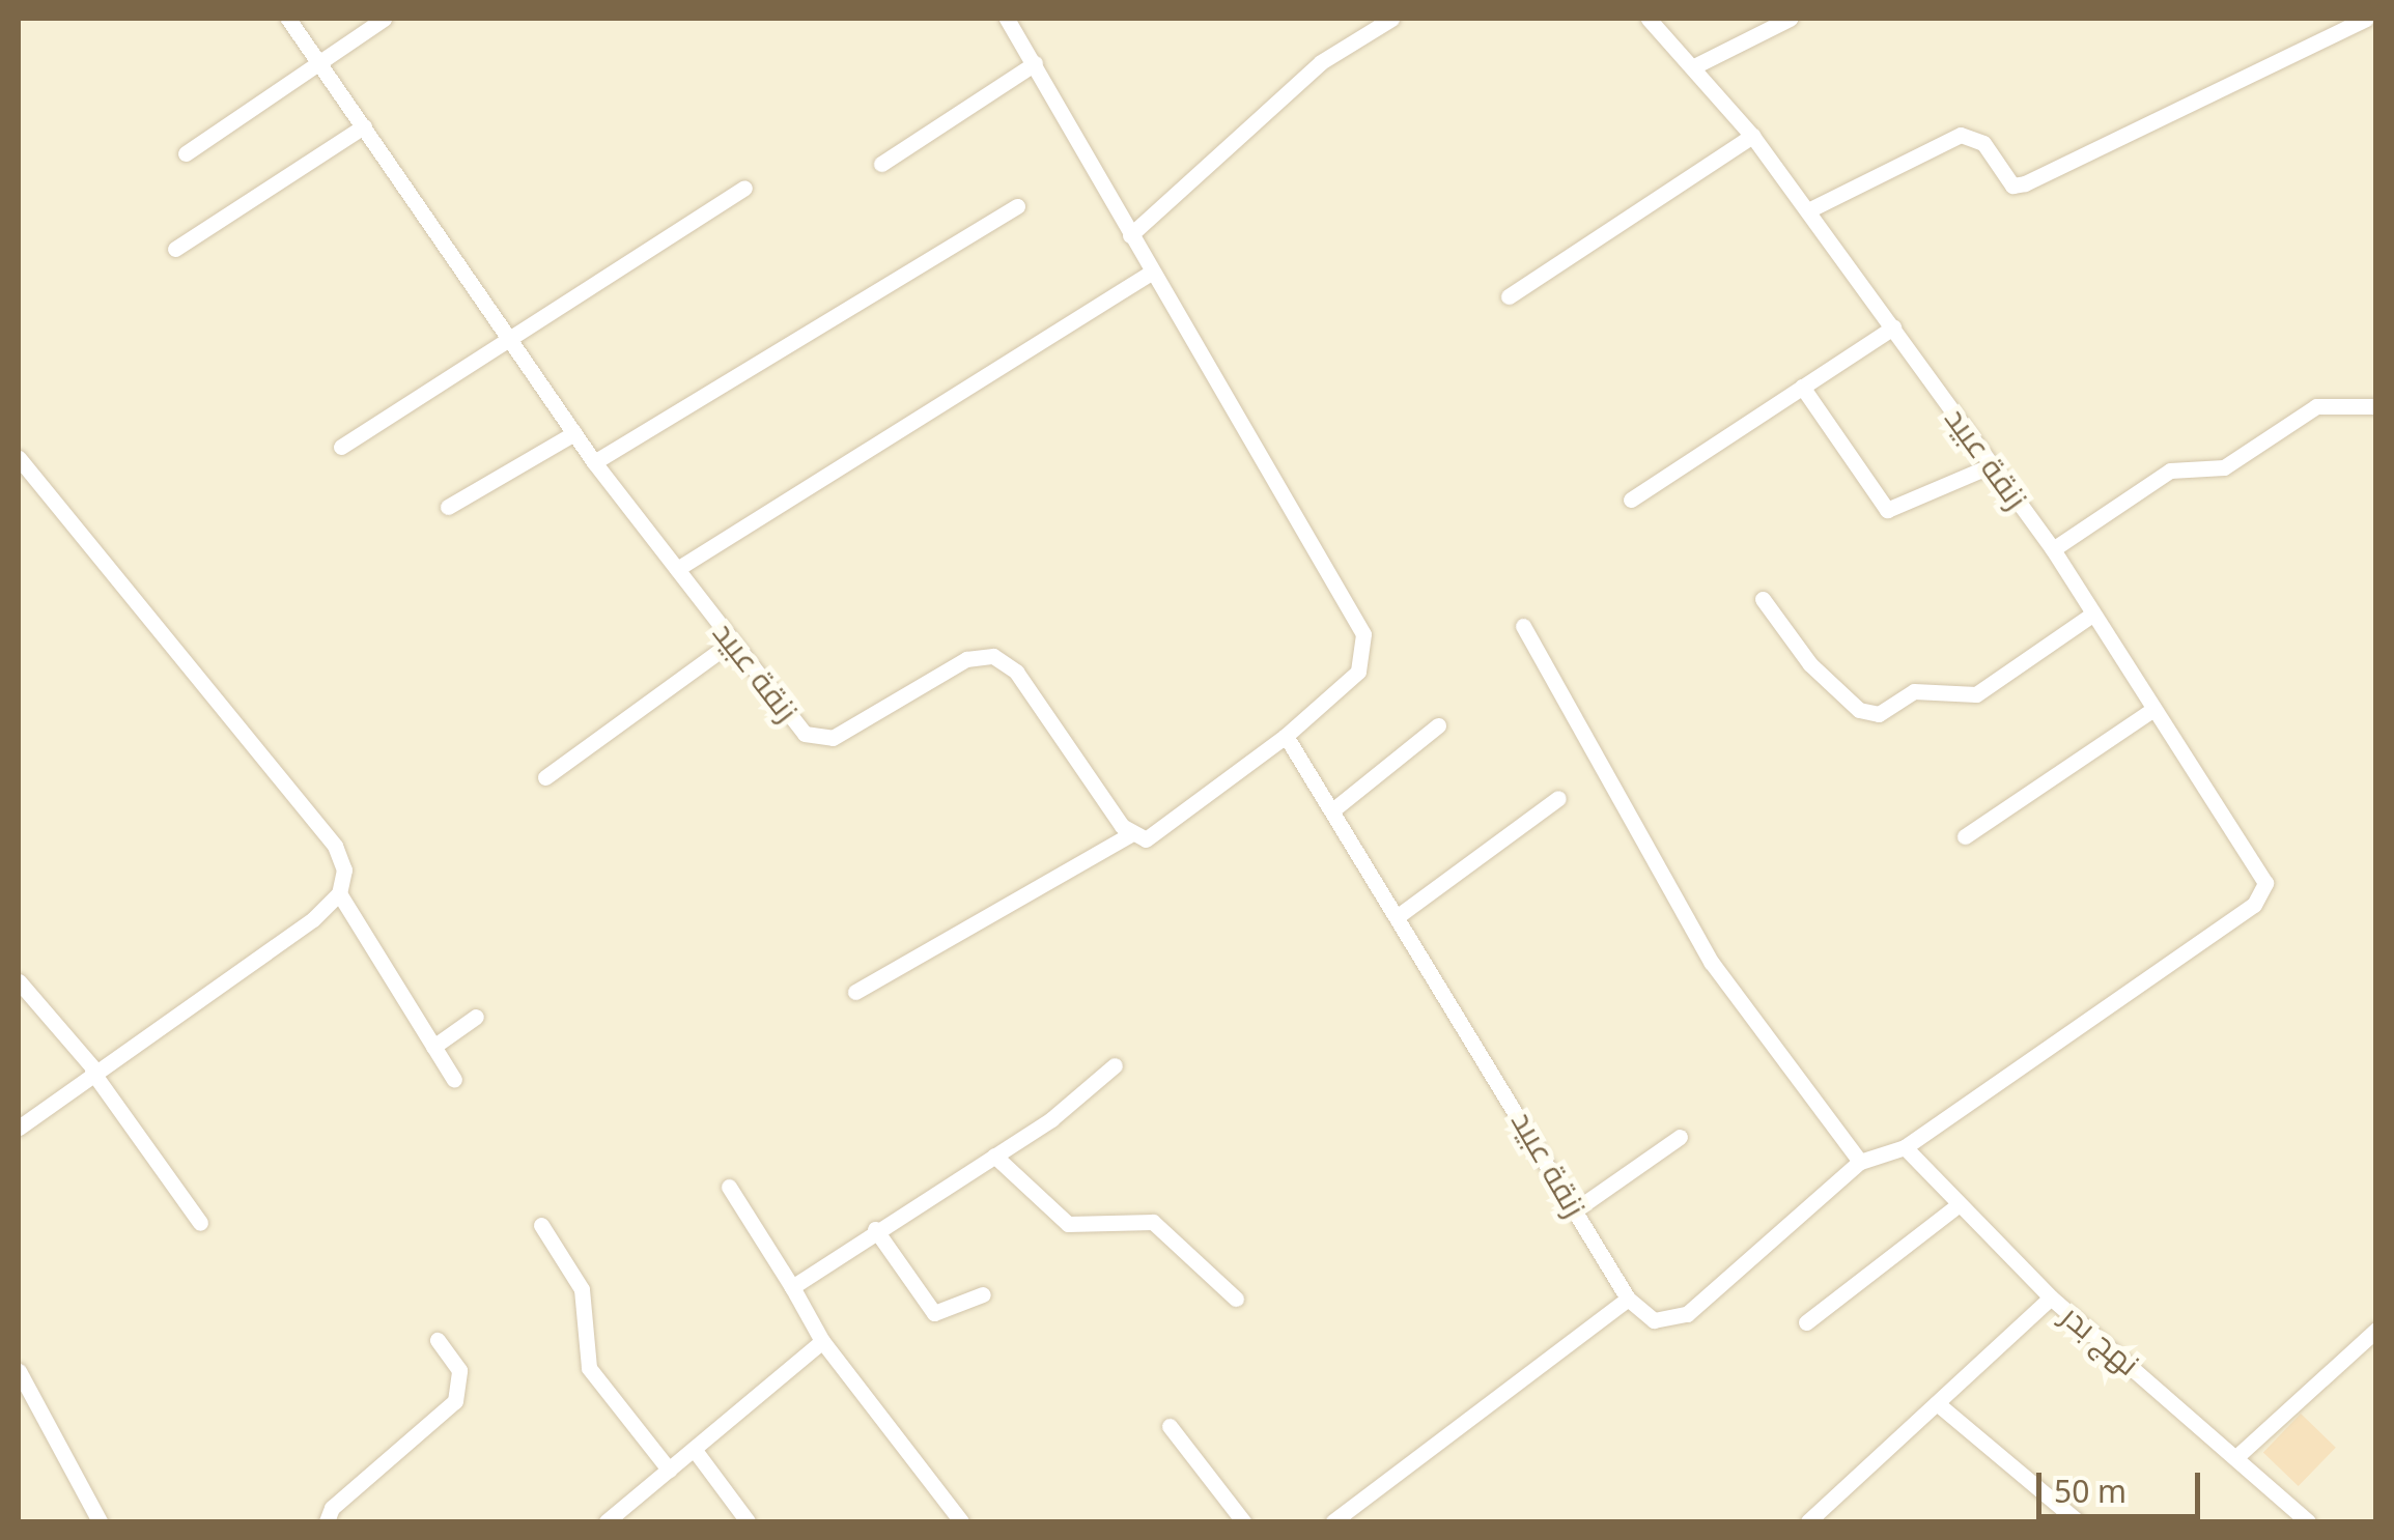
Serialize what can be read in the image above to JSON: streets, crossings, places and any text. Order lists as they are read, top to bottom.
{
  "streets": {
    "street": ["زنقة عبيد", "نهج بدر"]
  },
  "crossings": [
    ["زنقة عبيد", "نهج بدر"]
  ],
  "scale_bar": "50 m"
}
